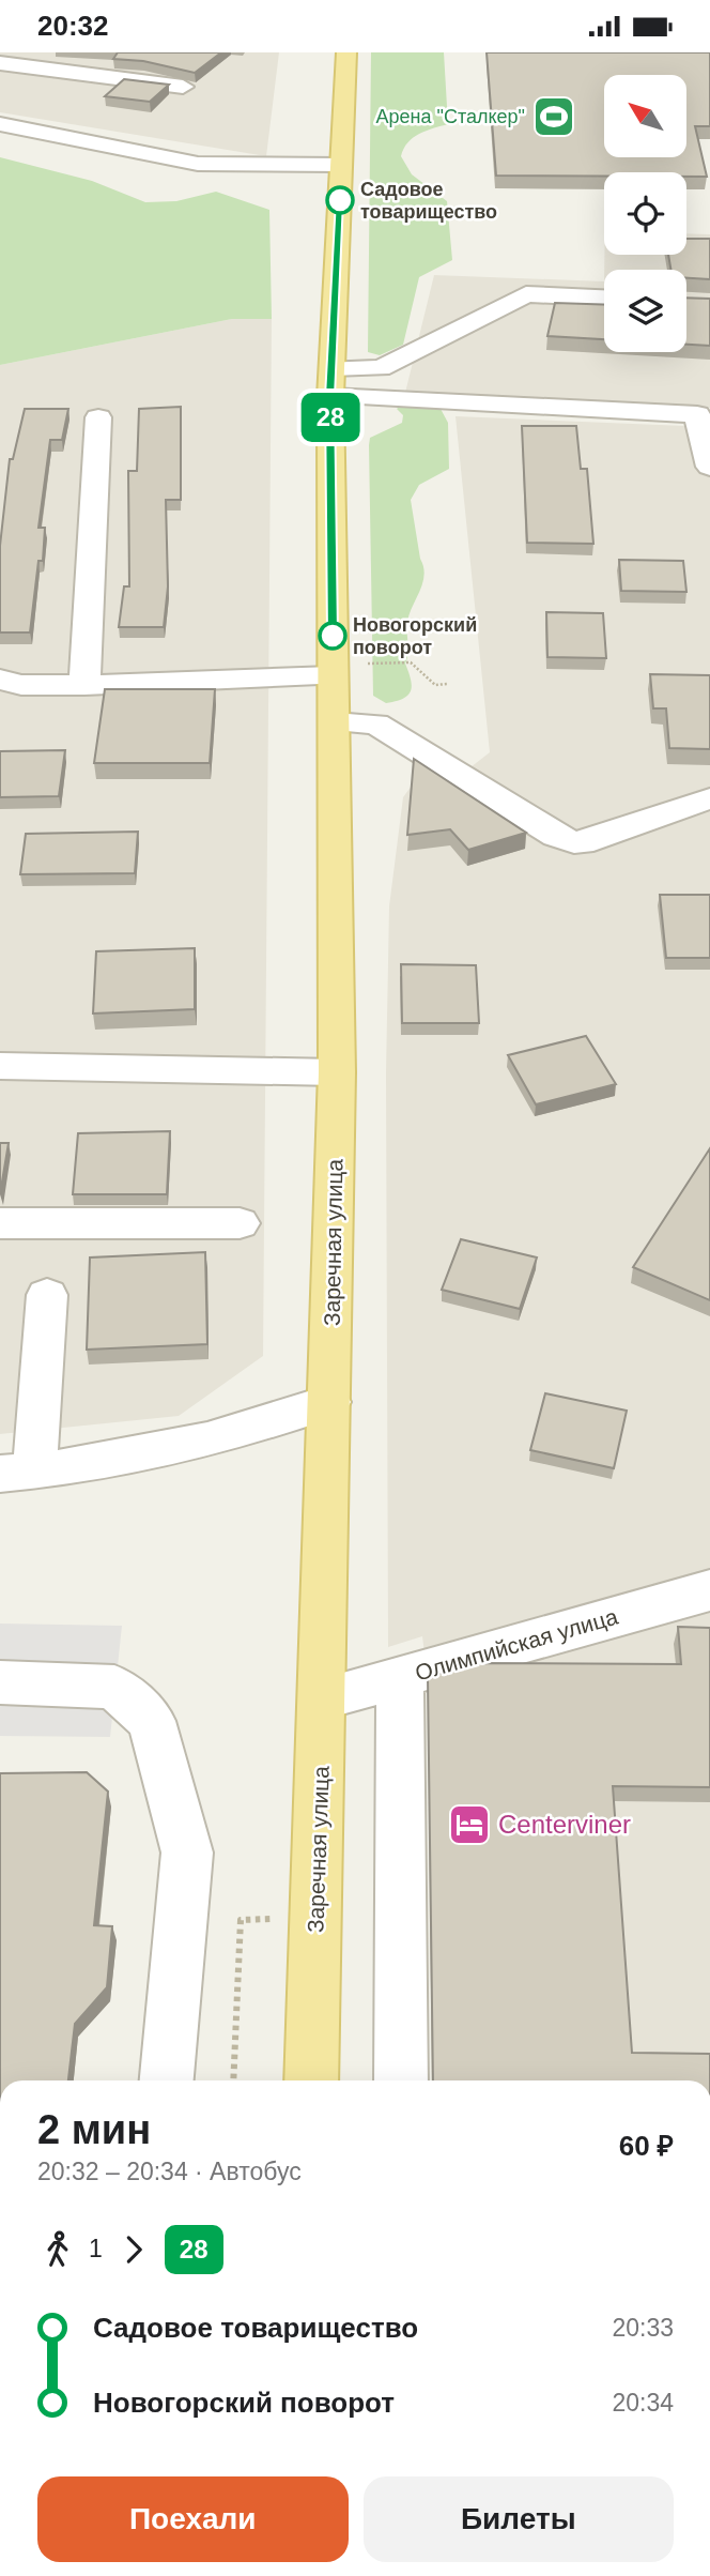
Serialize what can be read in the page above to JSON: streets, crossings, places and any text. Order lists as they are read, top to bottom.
{
  "streets": {
    "main road": ["Заречная улица"],
    "street": ["Олимпийская улица"]
  },
  "crossings": [
    ["Заречная улица", "Олимпийская улица"]
  ],
  "places": {
    "sports": ["Арена \"Сталкер\""],
    "other": ["Садовое товарищество", "Новогорский поворот"],
    "hotel": ["Centerviner"]
  },
  "lines": ["bus line 28"],
  "north": "top left",
  "page": {
    "status": "20:32",
    "on_map": "28",
    "heading": ["2 мин", "20:32 – 20:34 · Автобус", "60 ₽"],
    "legs": ["1", "28"],
    "list": [
      {
        "name": "Садовое товарищество",
        "value": "20:33"
      },
      {
        "name": "Новогорский поворот",
        "value": "20:34"
      }
    ],
    "buttons": ["Поехали", "Билеты"]
  }
}
